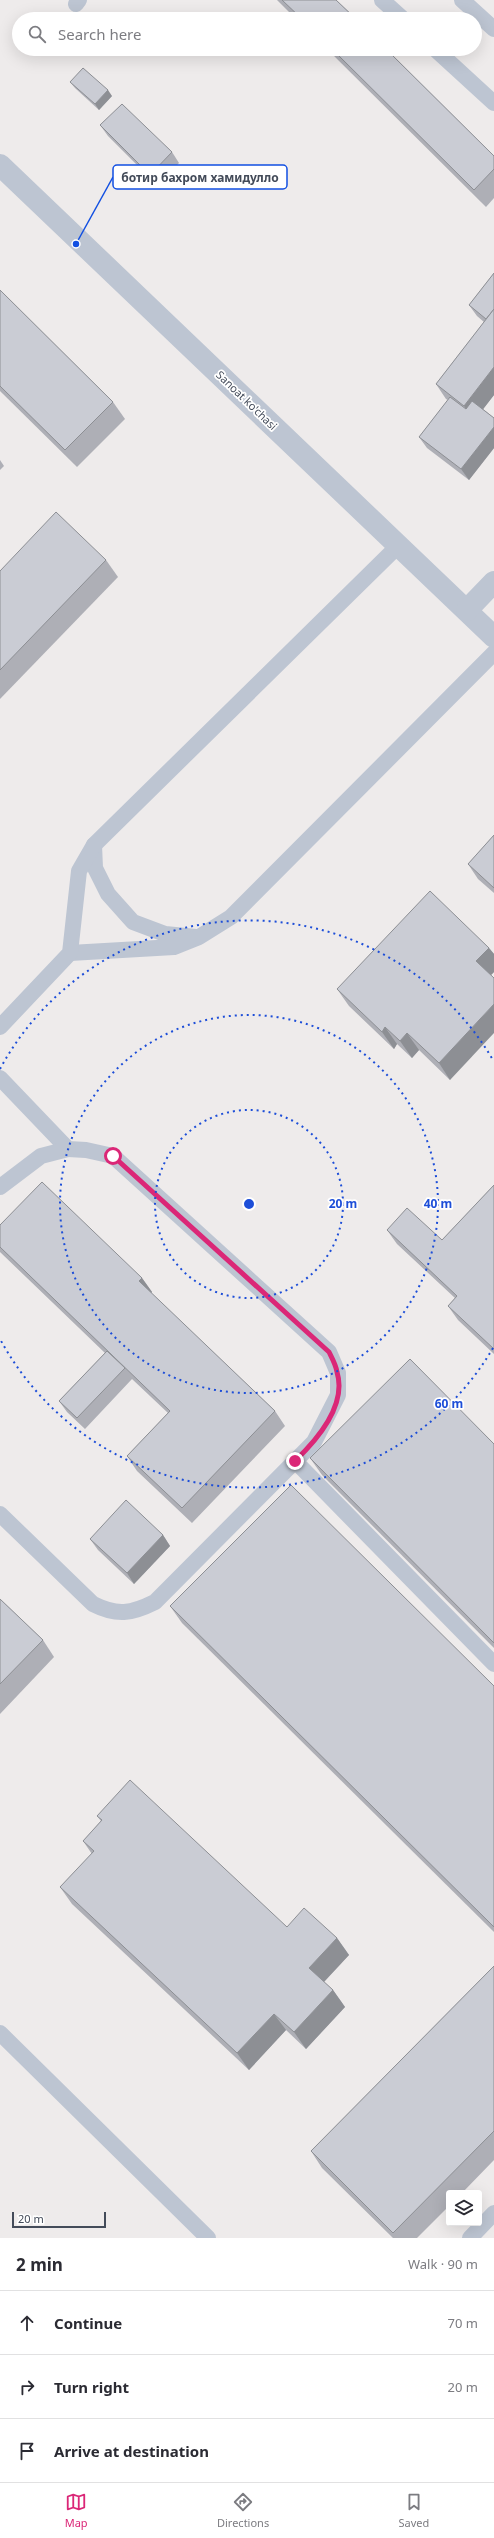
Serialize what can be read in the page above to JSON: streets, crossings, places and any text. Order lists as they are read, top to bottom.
{
  "streets": {
    "street": ["Sanoat ko'chasi"]
  },
  "places": ["ботир бахром хамидулло"],
  "scale_bar": "20 m",
  "page": {
    "search": "Search here",
    "scale": "20 m",
    "heading": ["2 min", "Walk · 90 m"],
    "list": [
      ["Continue", "70 m"],
      ["Turn right", "20 m"],
      "Arrive at destination"
    ],
    "nav": ["Map", "Directions", "Saved"]
  },
  "rings": ["20 m", "40 m", "60 m"]
}
